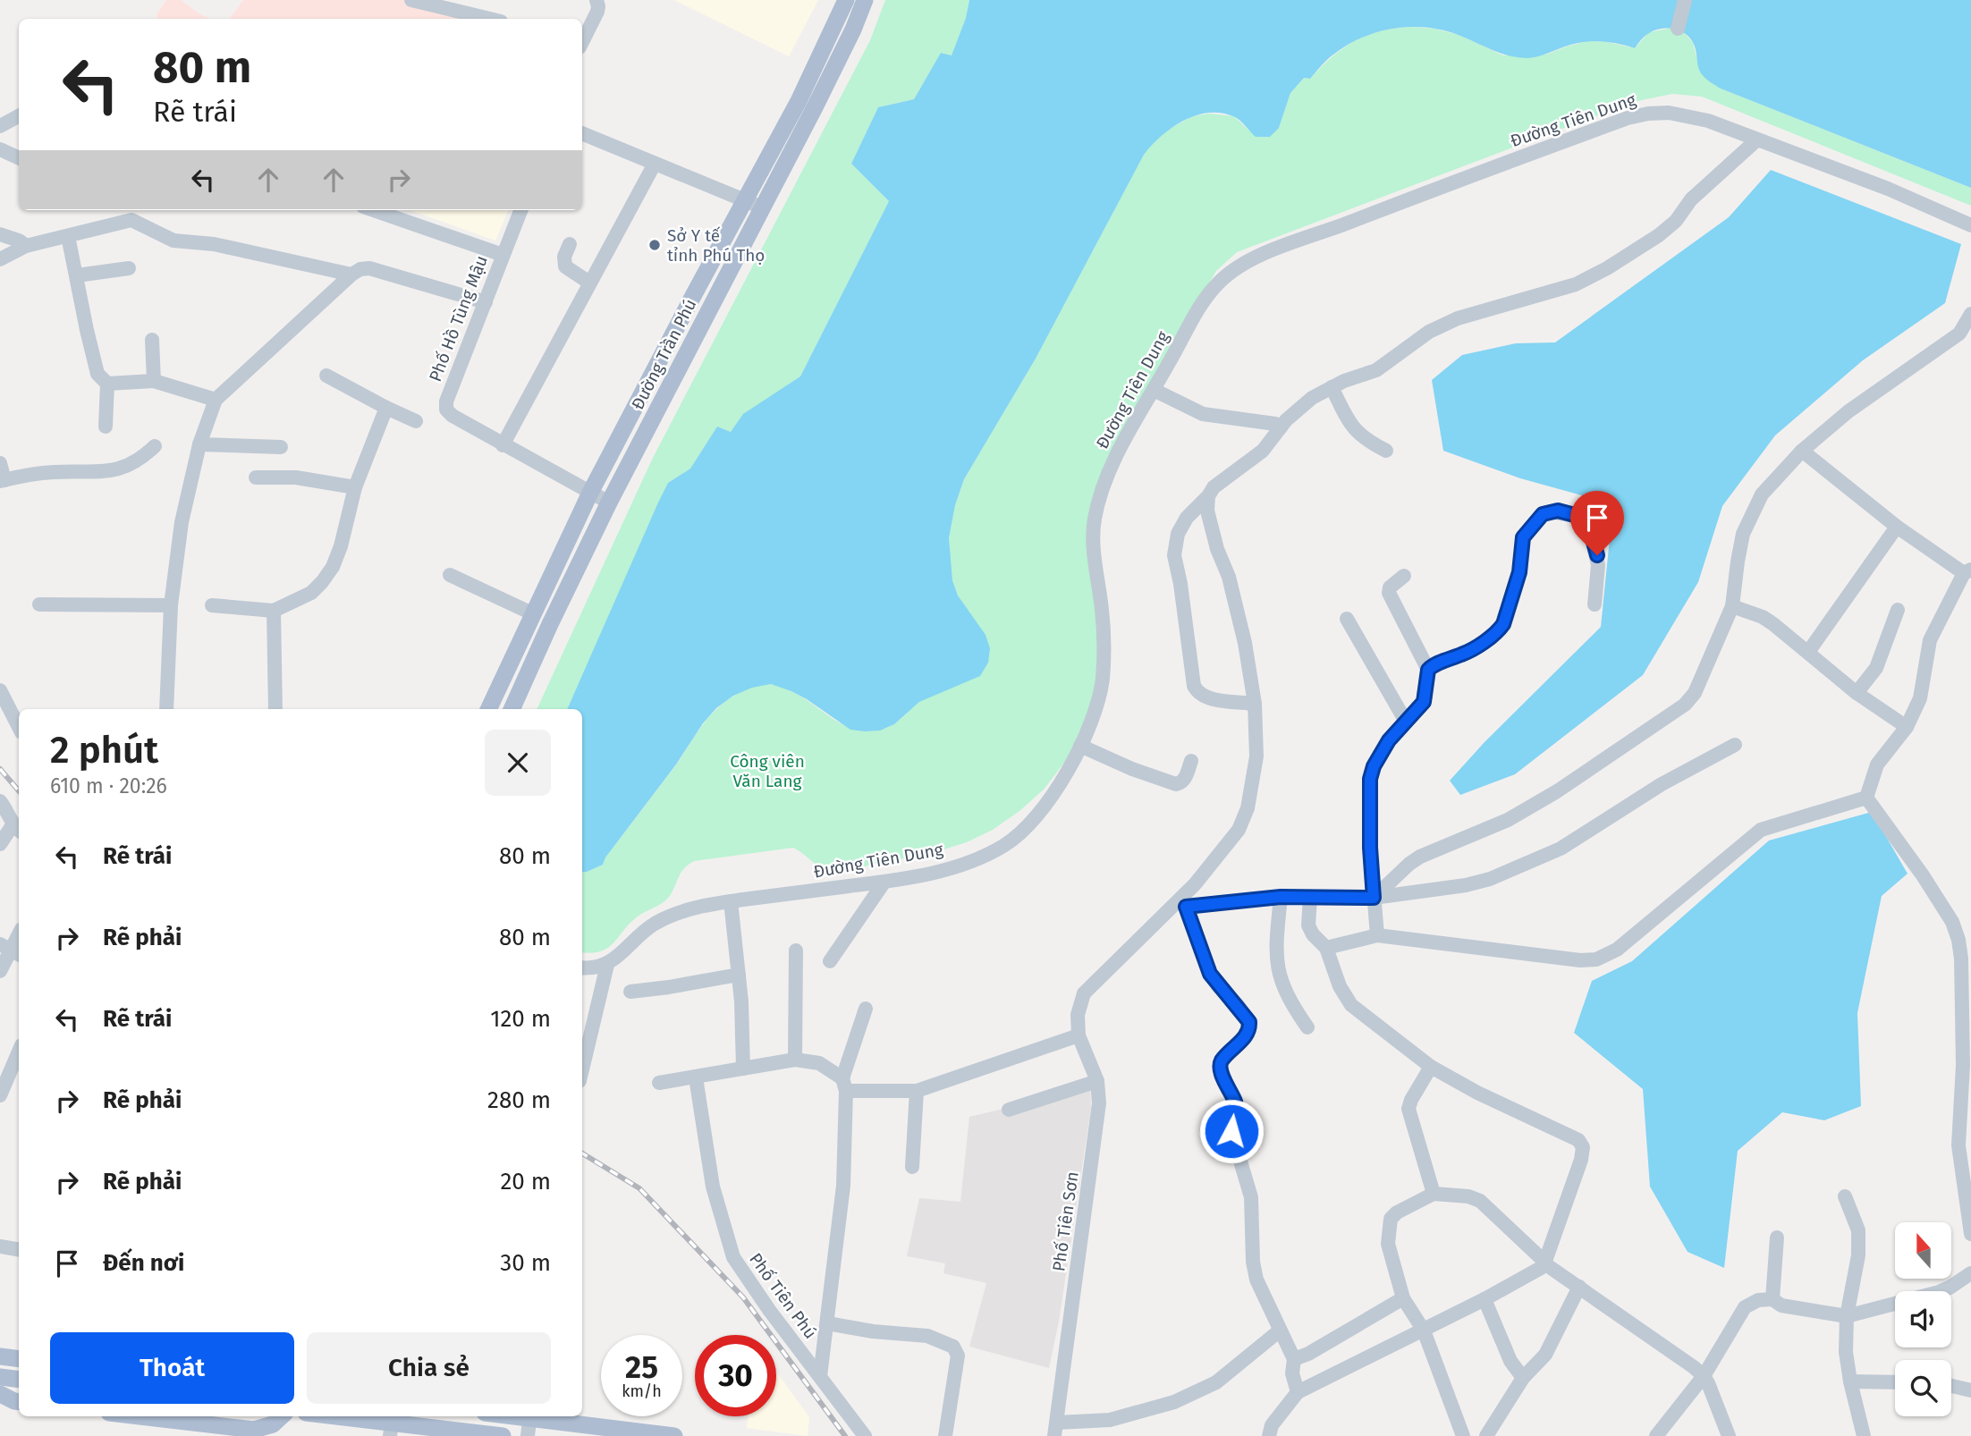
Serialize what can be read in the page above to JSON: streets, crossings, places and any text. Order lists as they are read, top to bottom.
{
  "streets": {
    "main road": ["Đường Trần Phú"],
    "street": [
      "Đường Tiên Dung",
      "Phố Hồ Tùng Mậu",
      "Phố Tiên Sơn",
      "Phố Tiên Phú"
    ]
  },
  "crossings": [
    ["Phố Hồ Tùng Mậu", "Đường Trần Phú"]
  ],
  "parks": ["Công viên Văn Lang"],
  "places": ["Sở Y tế tỉnh Phú Thọ"],
  "north": "top",
  "page": {
    "turn": ["80 m", "Rẽ trái"],
    "heading": ["2 phút", "610 m · 20:26"],
    "list": [
      {
        "name": "Rẽ trái",
        "value": "80 m"
      },
      {
        "name": "Rẽ phải",
        "value": "80 m"
      },
      {
        "name": "Rẽ trái",
        "value": "120 m"
      },
      {
        "name": "Rẽ phải",
        "value": "280 m"
      },
      {
        "name": "Rẽ phải",
        "value": "20 m"
      },
      {
        "name": "Đến nơi",
        "value": "30 m"
      }
    ],
    "buttons": ["Thoát", "Chia sẻ"],
    "speed": "25 km/h",
    "limit": "30"
  }
}
